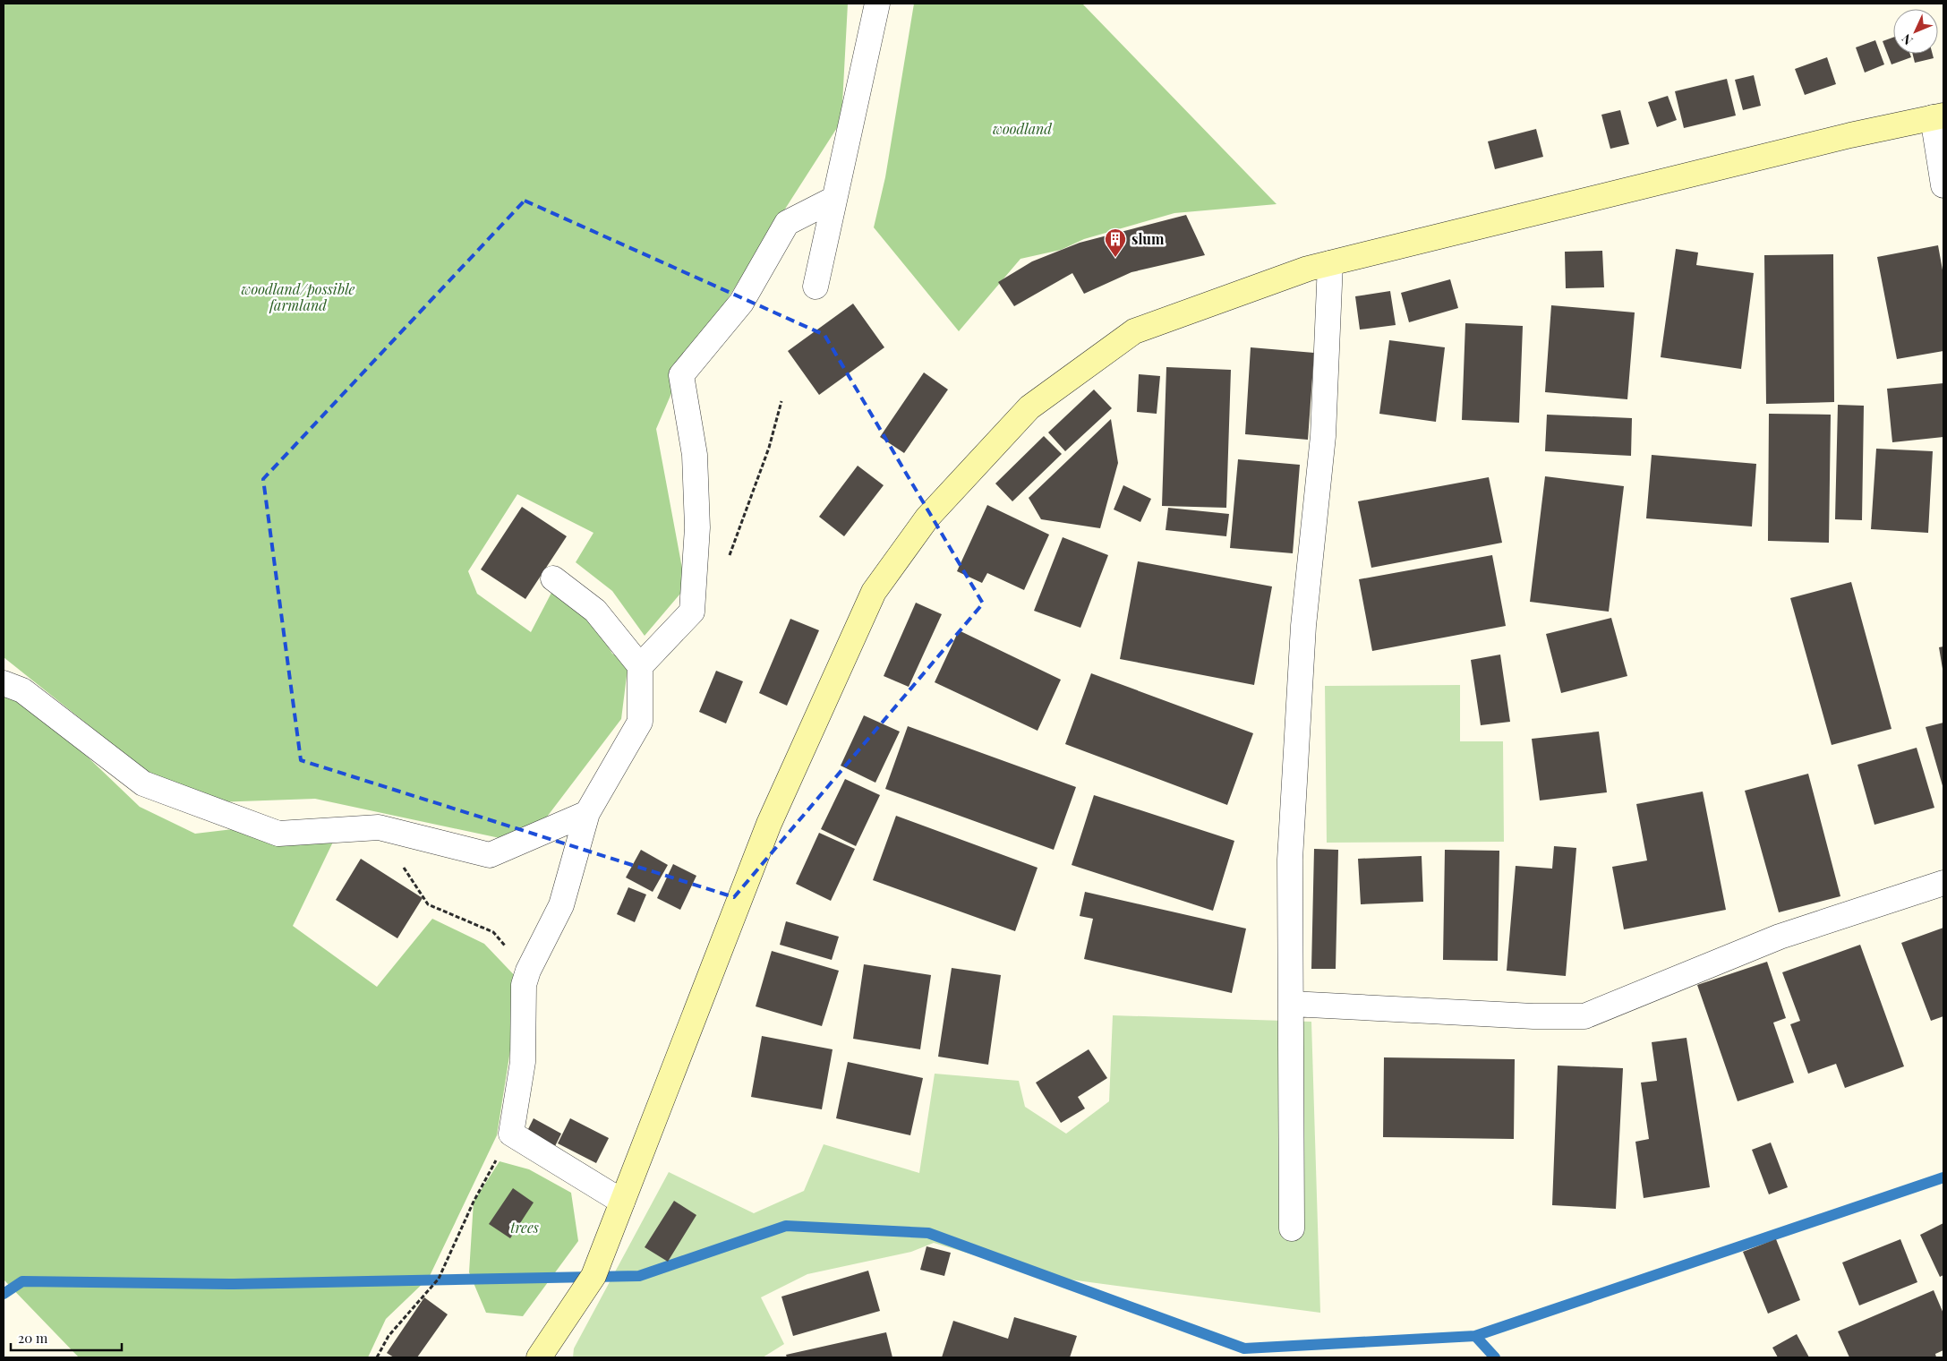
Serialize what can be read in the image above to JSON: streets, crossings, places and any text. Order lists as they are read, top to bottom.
{
  "parks": ["woodland", "woodland/possible farmland", "trees"],
  "places": {
    "building": ["slum"]
  },
  "scale_bar": "20 m",
  "north": "bottom left"
}
